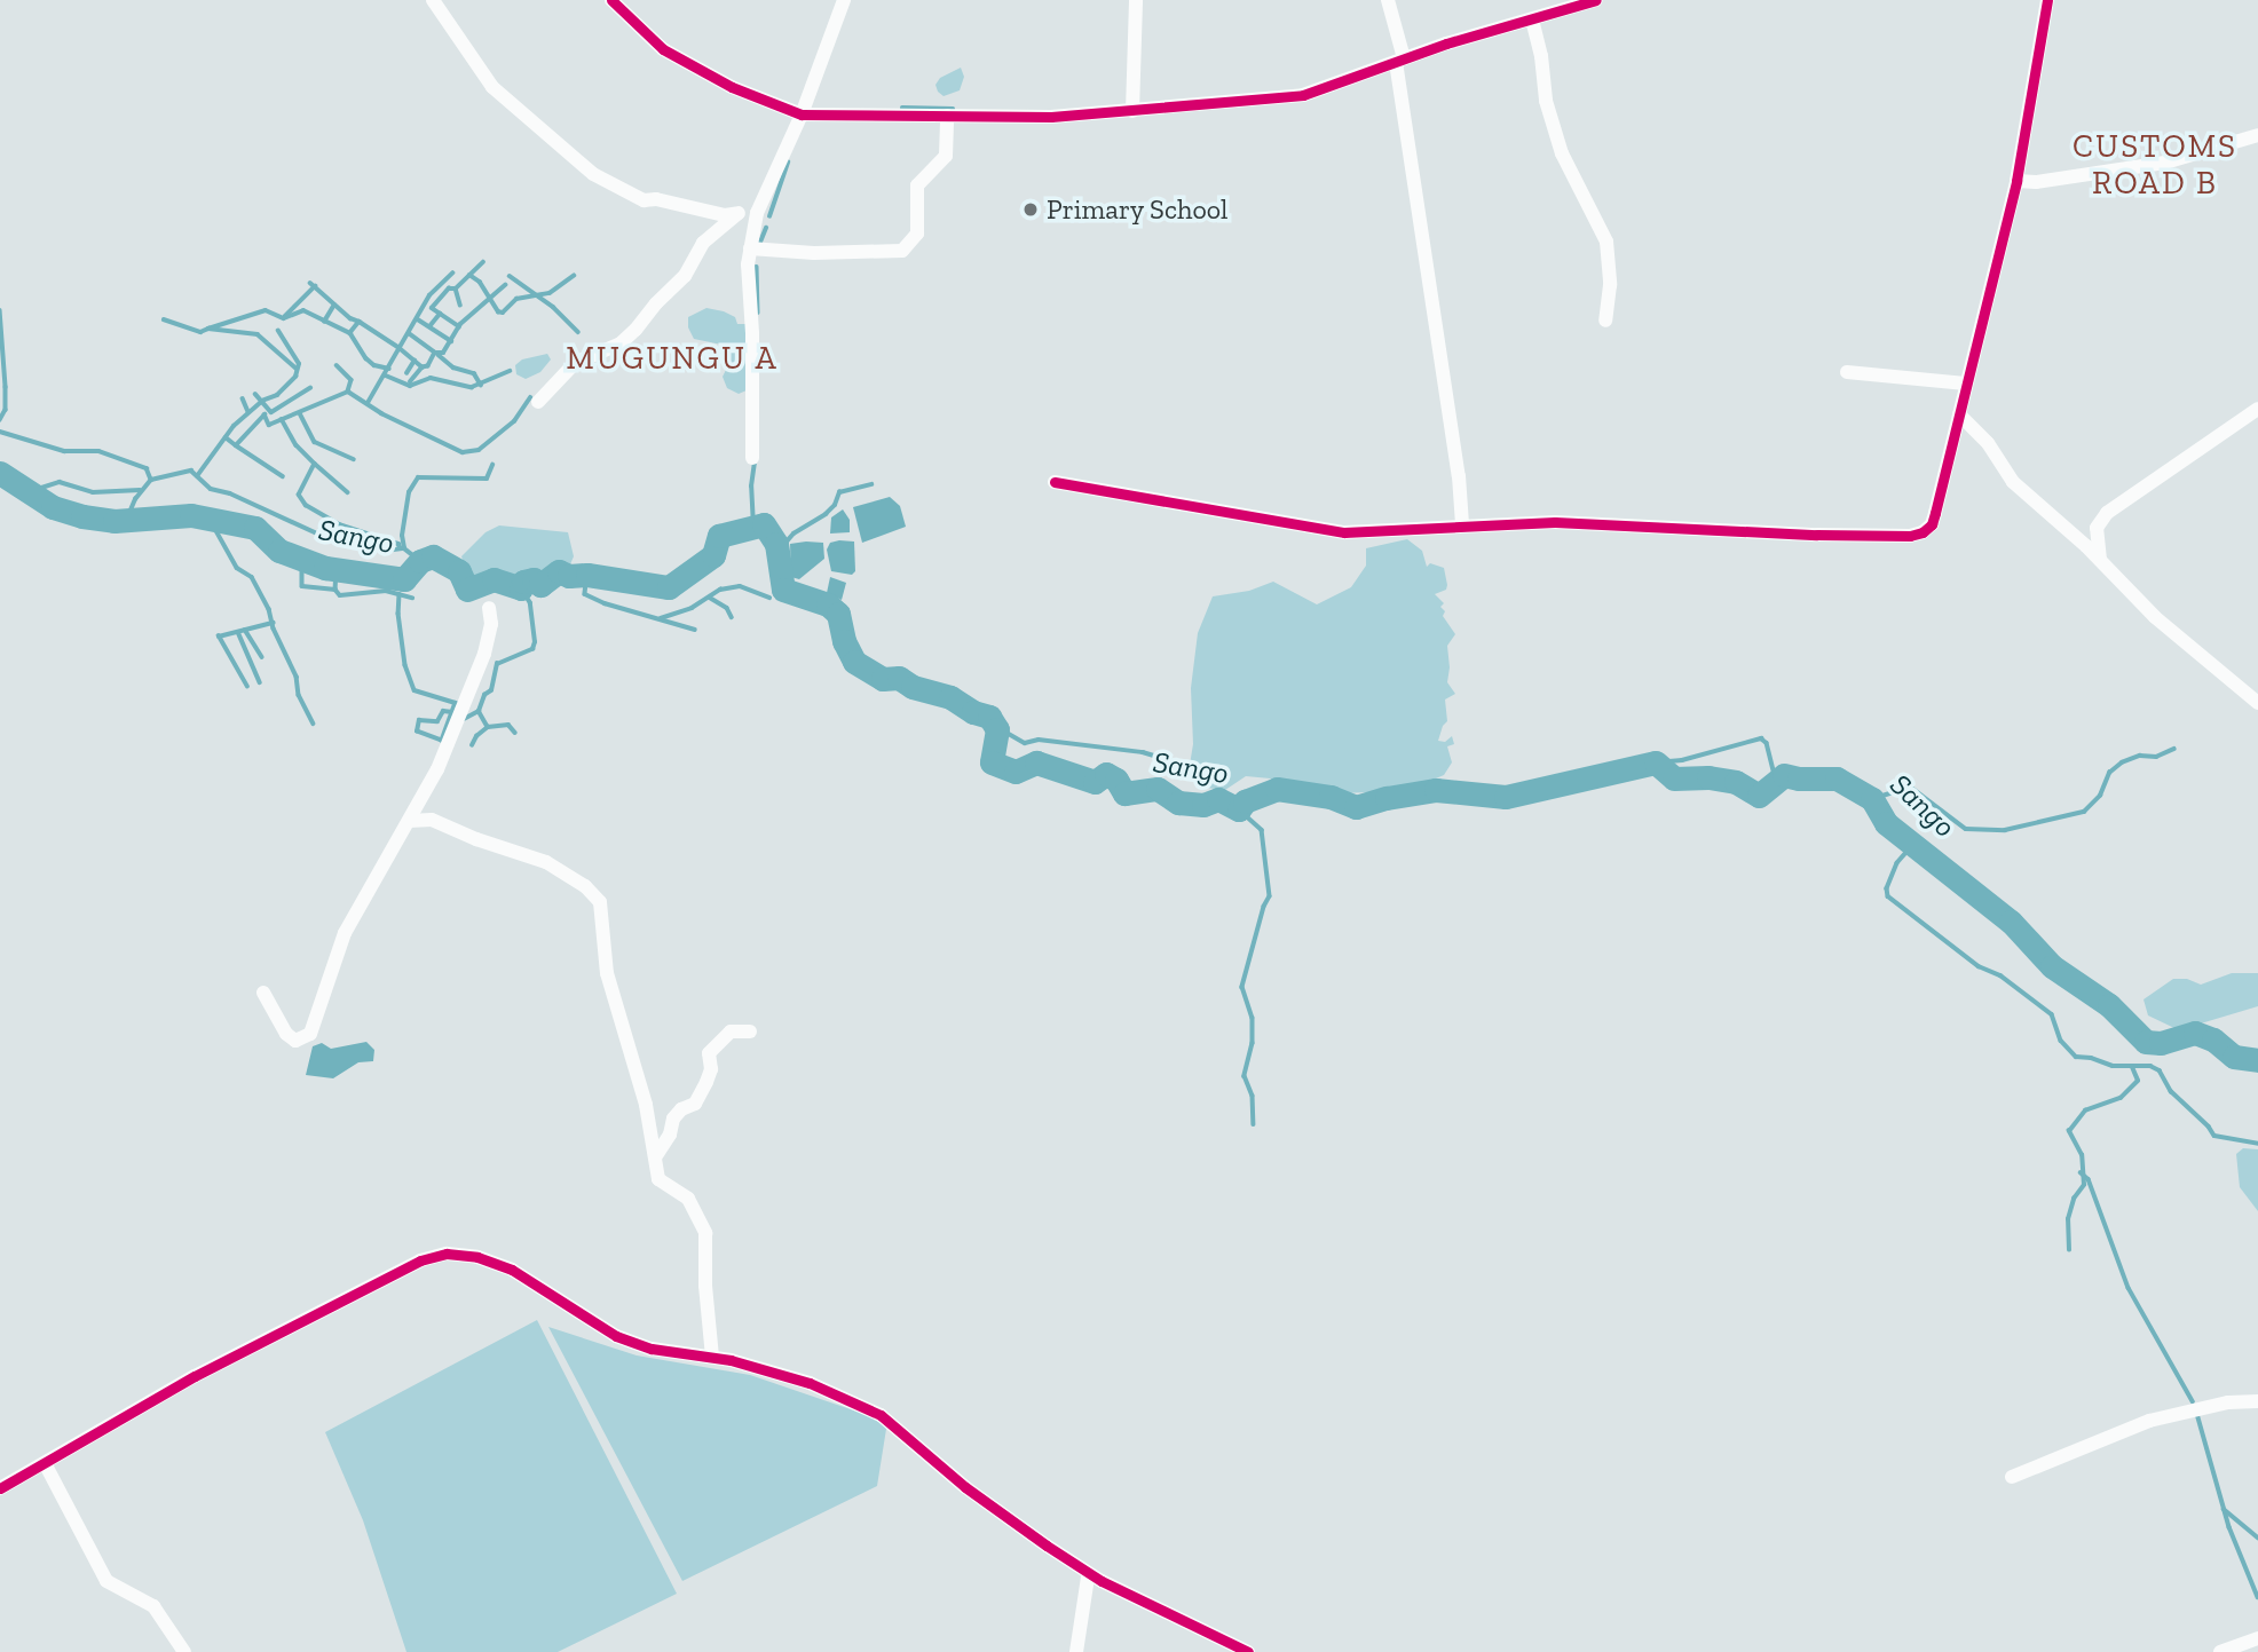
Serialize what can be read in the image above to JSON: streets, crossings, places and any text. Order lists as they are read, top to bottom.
{
  "districts": ["CUSTOMS ROAD B", "MUGUNGU A"],
  "water": ["Sango"],
  "places": ["Primary School"]
}
